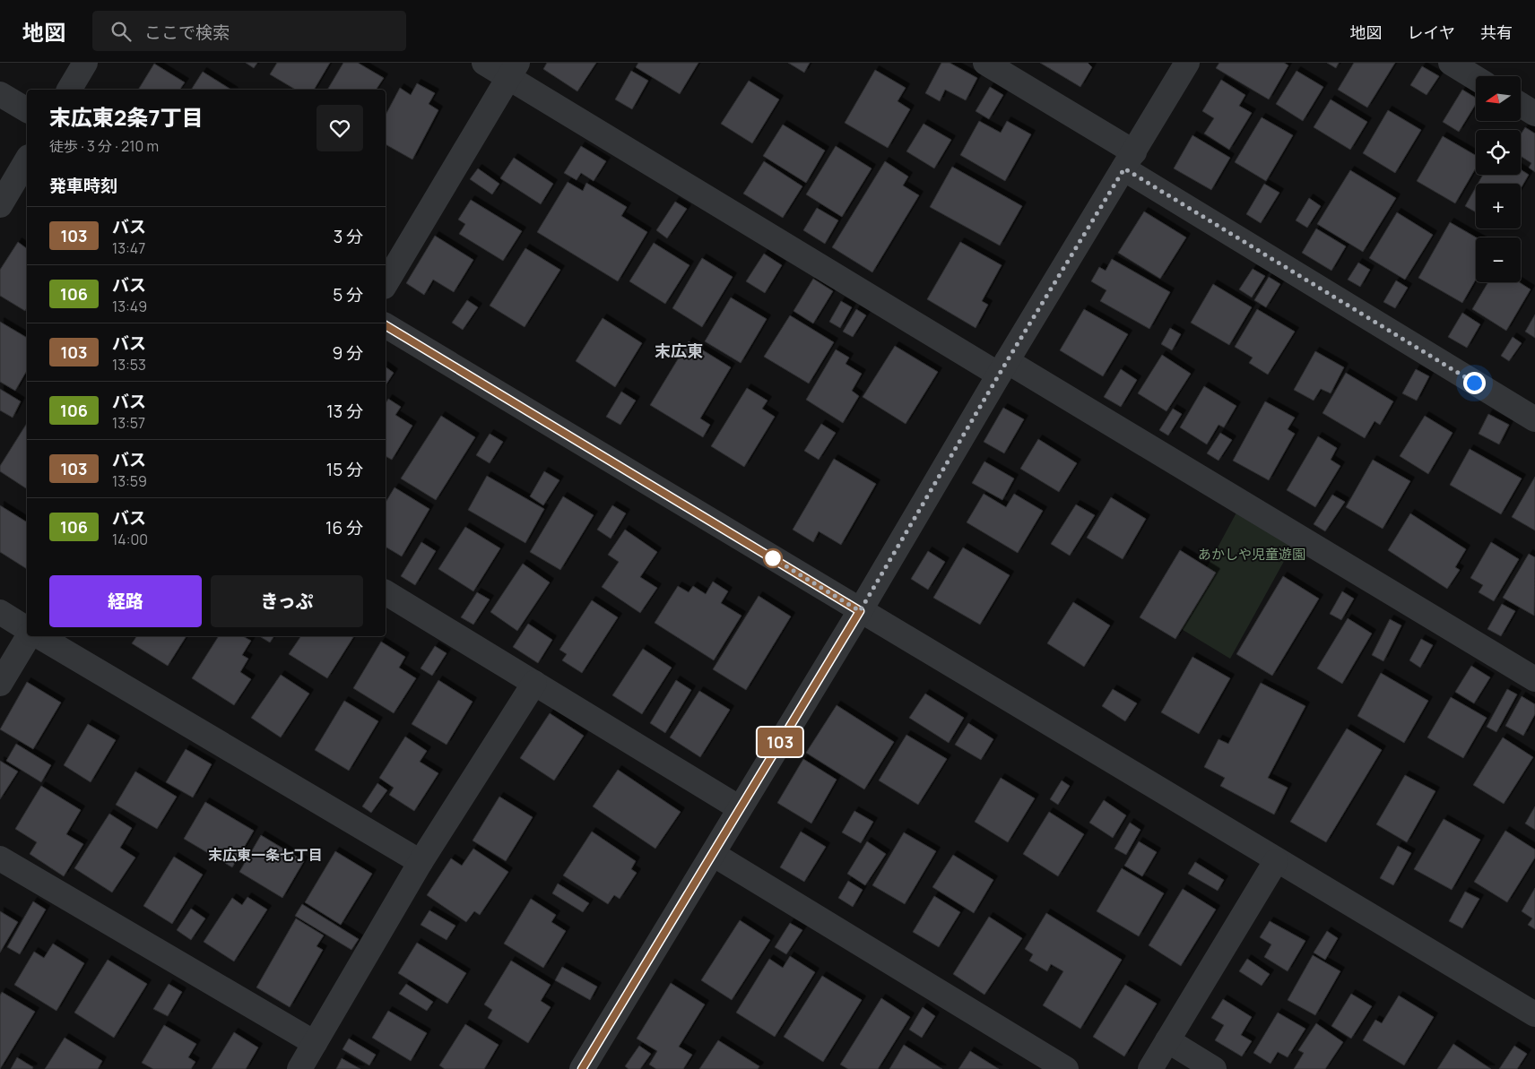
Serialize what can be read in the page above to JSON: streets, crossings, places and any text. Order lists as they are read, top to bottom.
{
  "districts": ["末広東", "末広東一条七丁目"],
  "parks": ["あかしや児童遊園"],
  "lines": ["bus line 103"],
  "north": "left",
  "page": {
    "header": "地図",
    "search": "ここで検索",
    "nav": ["地図", "レイヤ", "共有"],
    "on_map": "103",
    "map_buttons": ["+", "−"],
    "heading": [
      ["末広東2条7丁目", "徒歩 · 3 分 · 210 m"],
      "発車時刻"
    ],
    "list": [
      {
        "mark": "103",
        "name": "バス",
        "note": "13:47",
        "value": "3 分"
      },
      {
        "mark": "106",
        "name": "バス",
        "note": "13:49",
        "value": "5 分"
      },
      {
        "mark": "103",
        "name": "バス",
        "note": "13:53",
        "value": "9 分"
      },
      {
        "mark": "106",
        "name": "バス",
        "note": "13:57",
        "value": "13 分"
      },
      {
        "mark": "103",
        "name": "バス",
        "note": "13:59",
        "value": "15 分"
      },
      {
        "mark": "106",
        "name": "バス",
        "note": "14:00",
        "value": "16 分"
      }
    ],
    "buttons": ["経路", "きっぷ"]
  }
}
